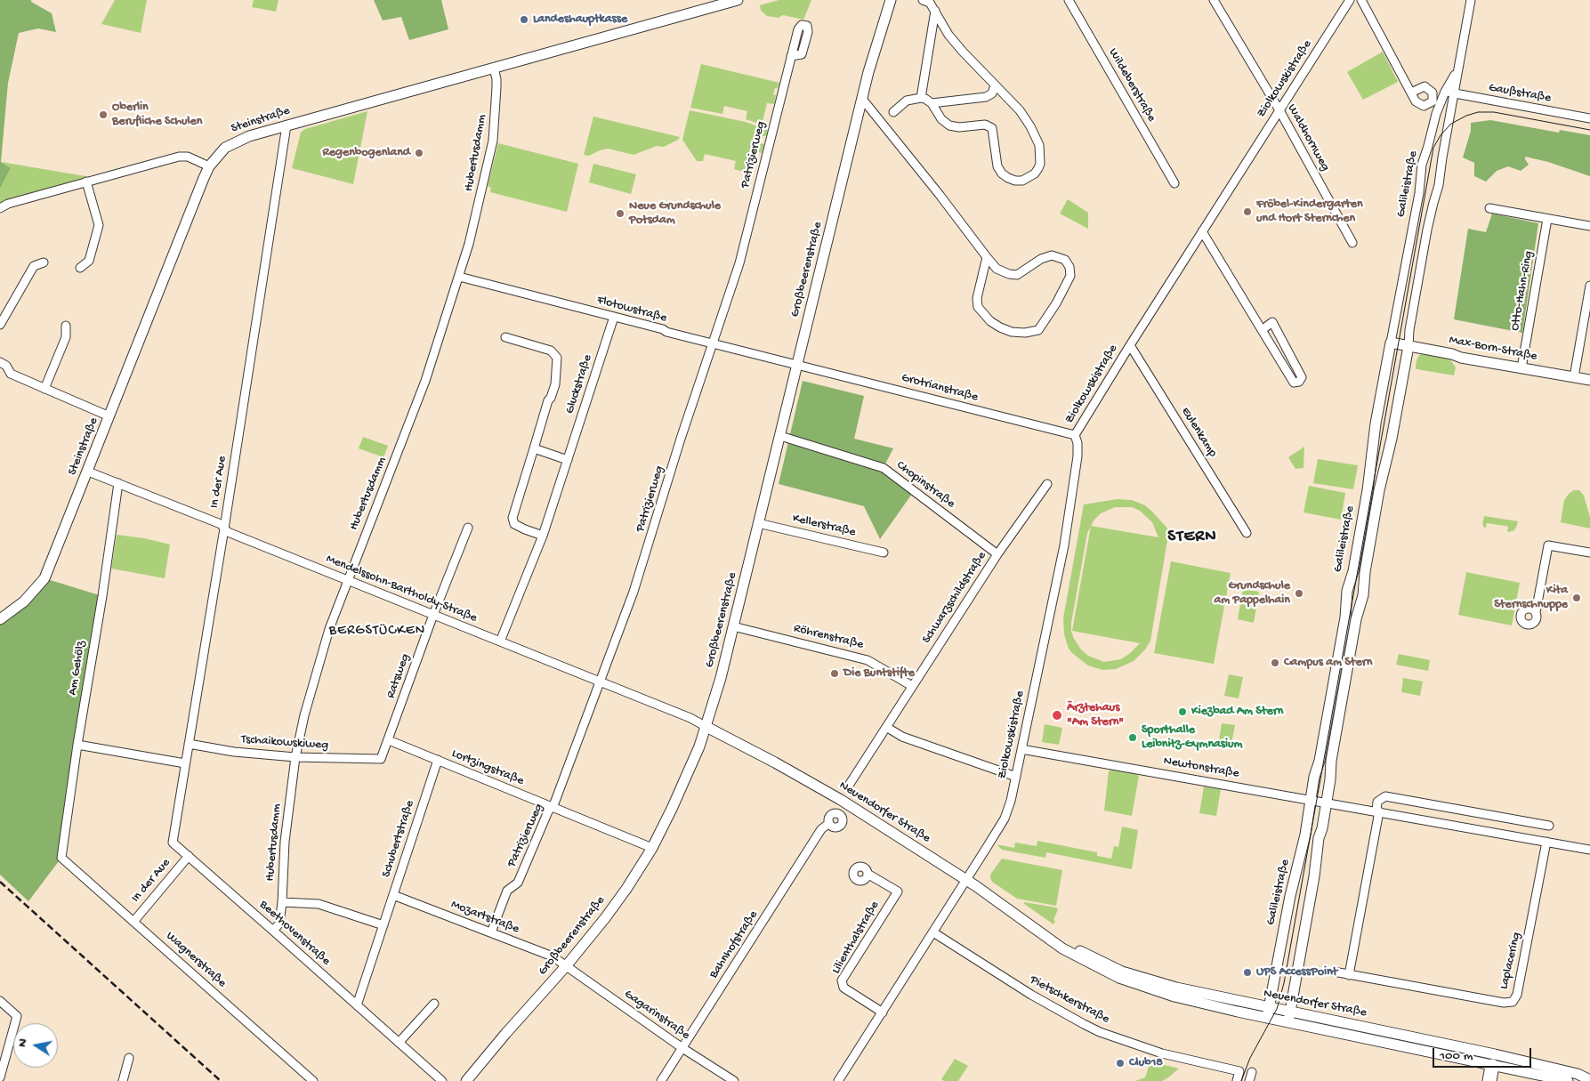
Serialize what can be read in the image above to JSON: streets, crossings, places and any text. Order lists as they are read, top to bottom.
{
  "streets": {
    "street": [
      "Ziolkowskistraße",
      "Wildeberstraße",
      "Gaußstraße",
      "Steinstraße",
      "Waldhornweg",
      "Hubertusdamm",
      "Patrizierweg",
      "Galileistraße",
      "Großbeerenstraße",
      "Otto-Hahn-Ring",
      "Flotowstraße",
      "Max-Born-Straße",
      "Gluckstraße",
      "Grotrianstraße",
      "Eulenkamp",
      "In der Aue",
      "Chopinstraße",
      "Kellerstraße",
      "Mendelssohn-Bartholdy-Straße",
      "Schwarzschildstraße",
      "Röhrenstraße",
      "Am Gehölz",
      "Ratsweg",
      "Tschaikowskiweg",
      "Lortzingstraße",
      "Newtonstraße",
      "Neuendorfer Straße",
      "Schubertstraße",
      "Mozartstraße",
      "Beethovenstraße",
      "Lilienthalstraße",
      "Bahnhofstraße",
      "Wagnerstraße",
      "Laplacering",
      "Pietschkerstraße",
      "Gagarinstraße"
    ]
  },
  "crossings": [
    ["Ziolkowskistraße", "Waldhornweg"],
    ["Ziolkowskistraße", "Grotrianstraße"],
    ["Ziolkowskistraße", "Eulenkamp"],
    ["Ziolkowskistraße", "Newtonstraße"],
    ["Ziolkowskistraße", "Neuendorfer Straße"],
    ["Gaußstraße", "Galileistraße"],
    ["Steinstraße", "Hubertusdamm"],
    ["Steinstraße", "In der Aue"],
    ["Steinstraße", "Mendelssohn-Bartholdy-Straße"],
    ["Hubertusdamm", "Flotowstraße"],
    ["Hubertusdamm", "Mendelssohn-Bartholdy-Straße"],
    ["Hubertusdamm", "Tschaikowskiweg"],
    ["Hubertusdamm", "Beethovenstraße"],
    ["Patrizierweg", "Flotowstraße"],
    ["Patrizierweg", "Mendelssohn-Bartholdy-Straße"],
    ["Patrizierweg", "Lortzingstraße"],
    ["Patrizierweg", "Mozartstraße"],
    ["Galileistraße", "Max-Born-Straße"],
    ["Galileistraße", "Newtonstraße"],
    ["Galileistraße", "Neuendorfer Straße"],
    ["Großbeerenstraße", "Flotowstraße"],
    ["Großbeerenstraße", "Grotrianstraße"],
    ["Großbeerenstraße", "Chopinstraße"],
    ["Großbeerenstraße", "Kellerstraße"],
    ["Großbeerenstraße", "Mendelssohn-Bartholdy-Straße"],
    ["Großbeerenstraße", "Röhrenstraße"],
    ["Großbeerenstraße", "Lortzingstraße"],
    ["Großbeerenstraße", "Neuendorfer Straße"],
    ["Großbeerenstraße", "Mozartstraße"],
    ["Großbeerenstraße", "Gagarinstraße"],
    ["Otto-Hahn-Ring", "Max-Born-Straße"],
    ["Flotowstraße", "Gluckstraße"],
    ["Flotowstraße", "Grotrianstraße"],
    ["Gluckstraße", "Mendelssohn-Bartholdy-Straße"],
    ["In der Aue", "Mendelssohn-Bartholdy-Straße"],
    ["In der Aue", "Tschaikowskiweg"],
    ["In der Aue", "Beethovenstraße"],
    ["In der Aue", "Wagnerstraße"],
    ["Chopinstraße", "Schwarzschildstraße"],
    ["Mendelssohn-Bartholdy-Straße", "Am Gehölz"],
    ["Mendelssohn-Bartholdy-Straße", "Ratsweg"],
    ["Mendelssohn-Bartholdy-Straße", "Neuendorfer Straße"],
    ["Schwarzschildstraße", "Röhrenstraße"],
    ["Am Gehölz", "Wagnerstraße"],
    ["Ratsweg", "Tschaikowskiweg"],
    ["Ratsweg", "Lortzingstraße"],
    ["Lortzingstraße", "Schubertstraße"],
    ["Newtonstraße", "Laplacering"],
    ["Schubertstraße", "Mozartstraße"],
    ["Schubertstraße", "Beethovenstraße"],
    ["Mozartstraße", "Gagarinstraße"],
    ["Bahnhofstraße", "Gagarinstraße"]
  ],
  "districts": ["STERN", "BERGSTÜCKEN"],
  "places": [
    "Landeshauptkasse",
    "Oberlin Berufliche Schulen",
    "Regenbogenland",
    "Fröbel-Kindergarten und Hort Sternchen",
    "Neue Grundschule Potsdam",
    "Grundschule am Pappelhain",
    "Kita Sternschnuppe",
    "Campus am Stern",
    "Die Buntstifte",
    "Kiezbad Am Stern",
    "Ärztehaus \"Am Stern\"",
    "Sporthalle Leibnitz-Gymnasium",
    "UPS AccessPoint",
    "Club18"
  ],
  "scale_bar": "100 m",
  "north": "left"
}
